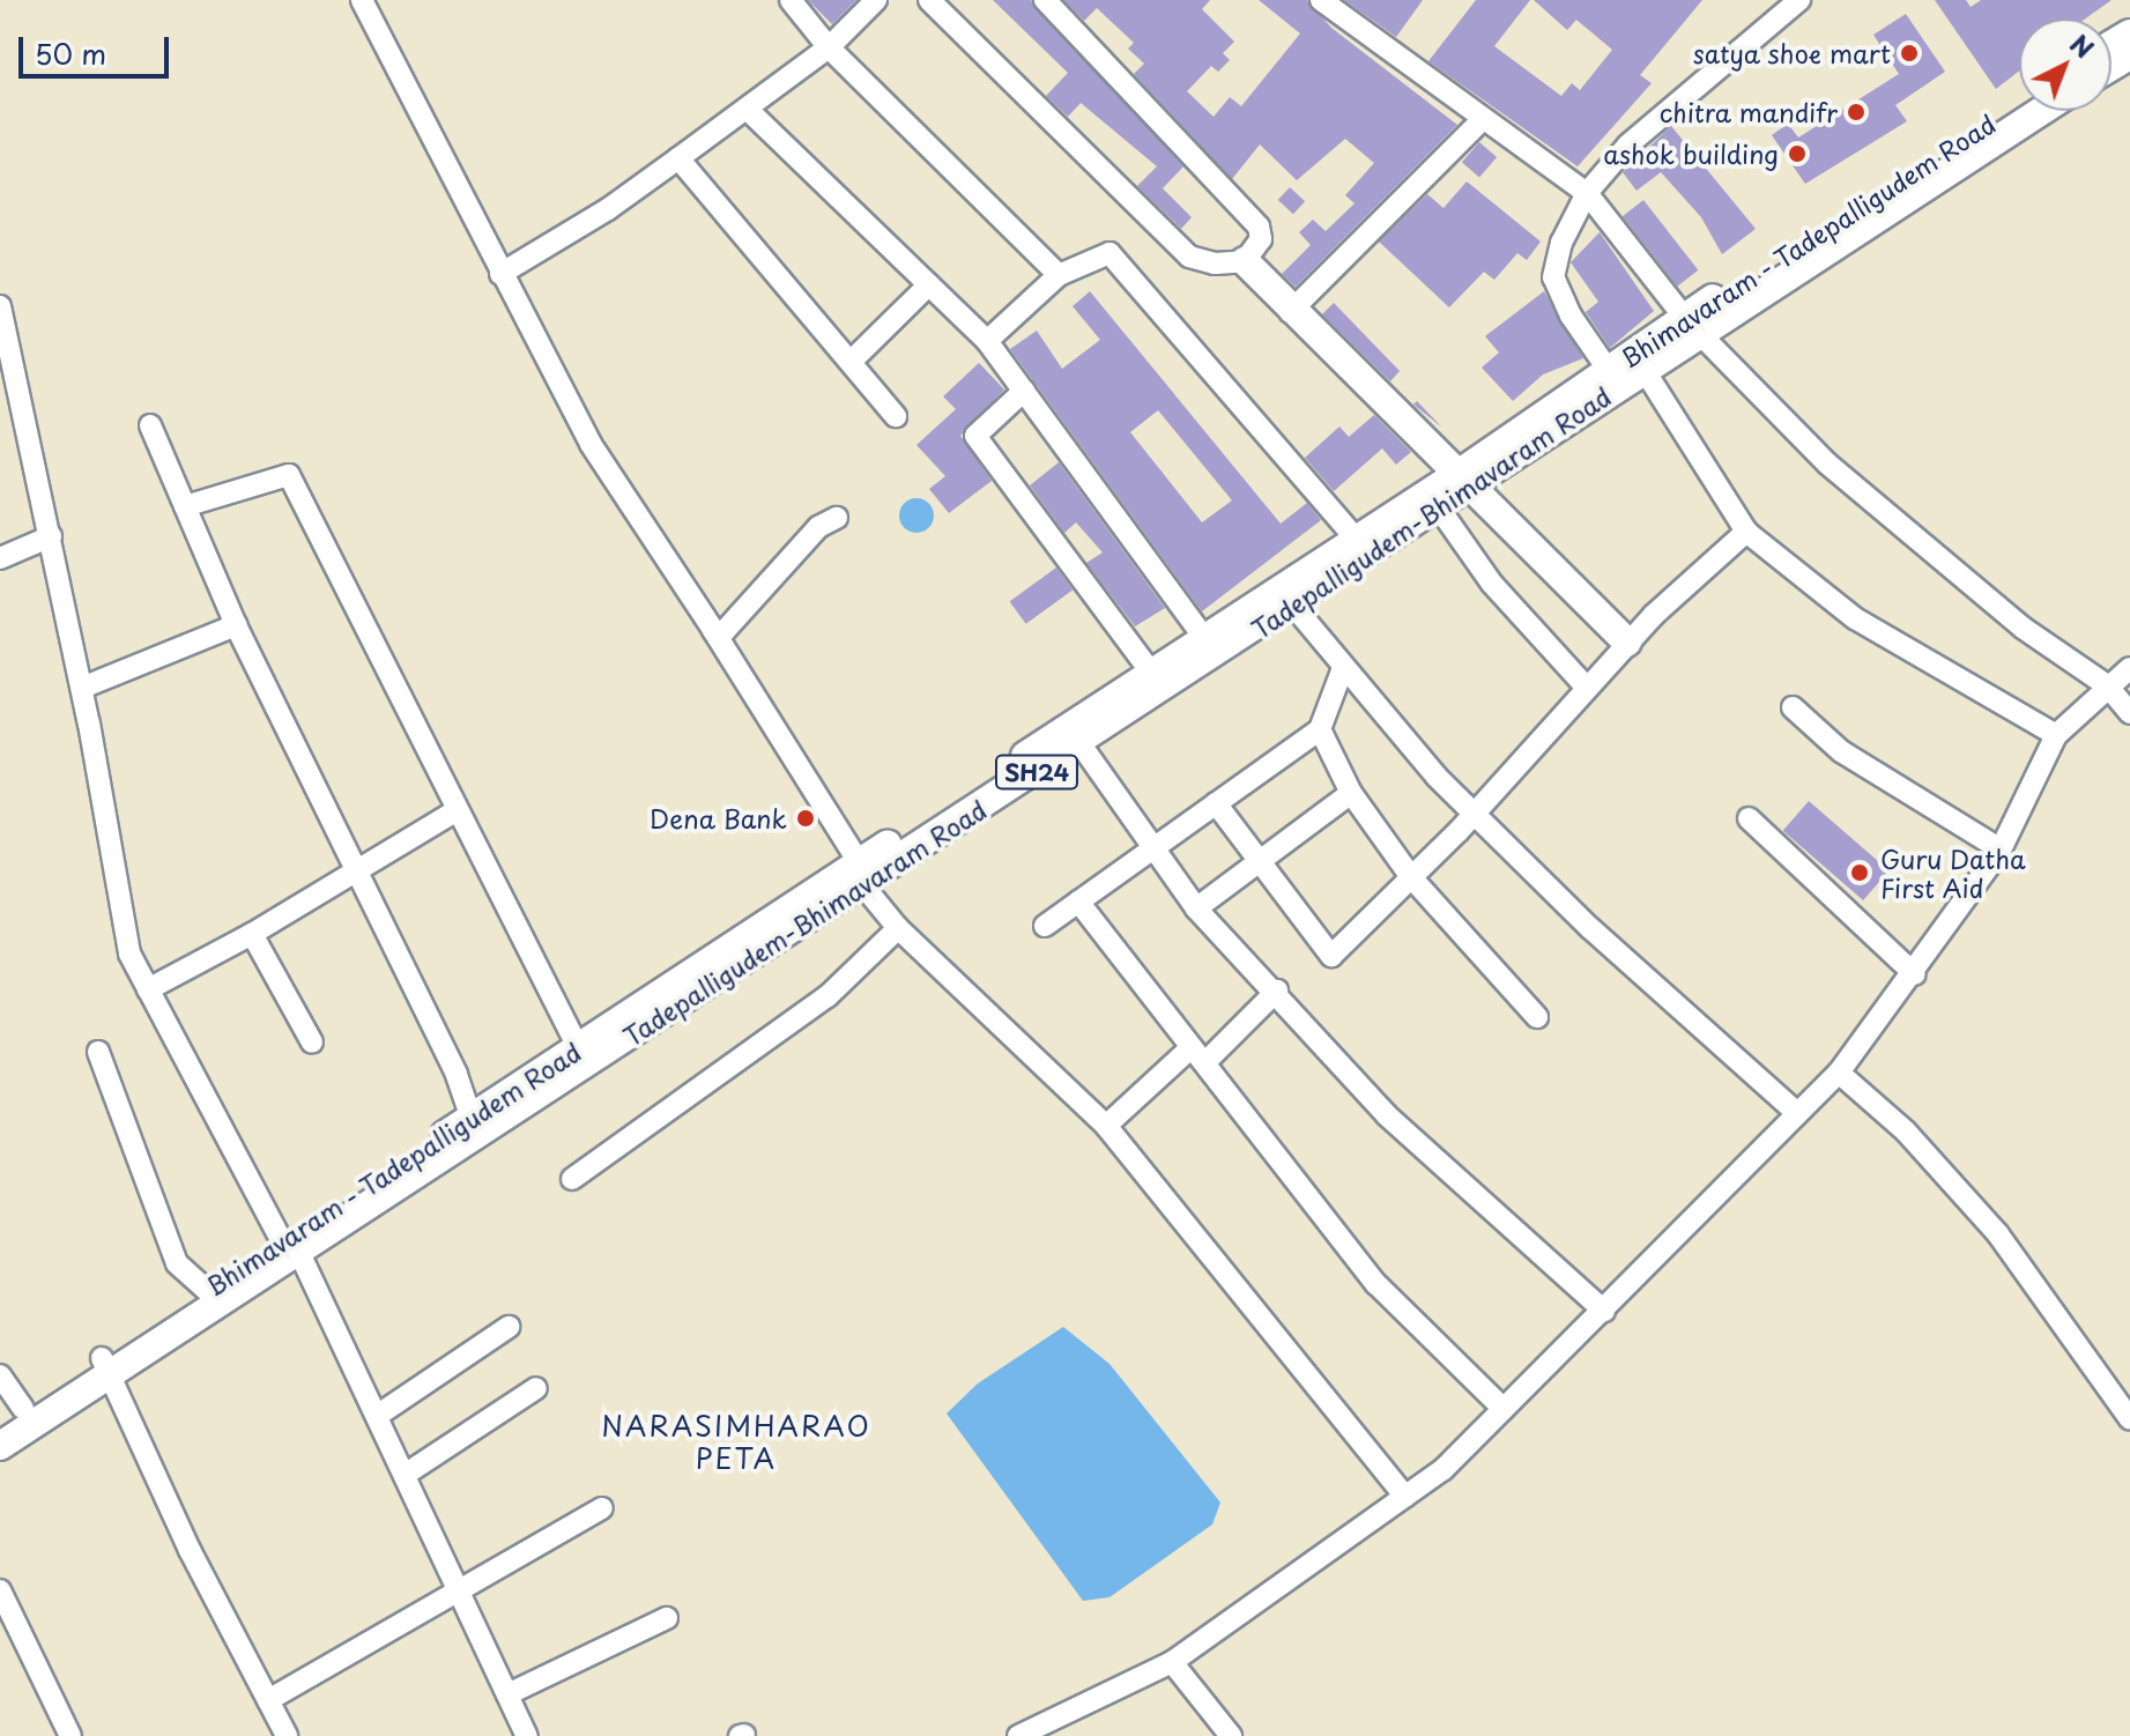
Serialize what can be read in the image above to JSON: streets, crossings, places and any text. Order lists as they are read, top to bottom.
{
  "streets": {
    "main road": ["Bhimavaram - Tadepalligudem Road", "Tadepalligudem-Bhimavaram Road", "SH24"]
  },
  "crossings": [
    ["Bhimavaram - Tadepalligudem Road", "Tadepalligudem-Bhimavaram Road"]
  ],
  "districts": ["NARASIMHARAO PETA"],
  "places": [
    "satya shoe mart",
    "chitra mandifr",
    "ashok building",
    "Dena Bank",
    "Guru Datha First Aid"
  ],
  "scale_bar": "50 m",
  "north": "top right"
}
